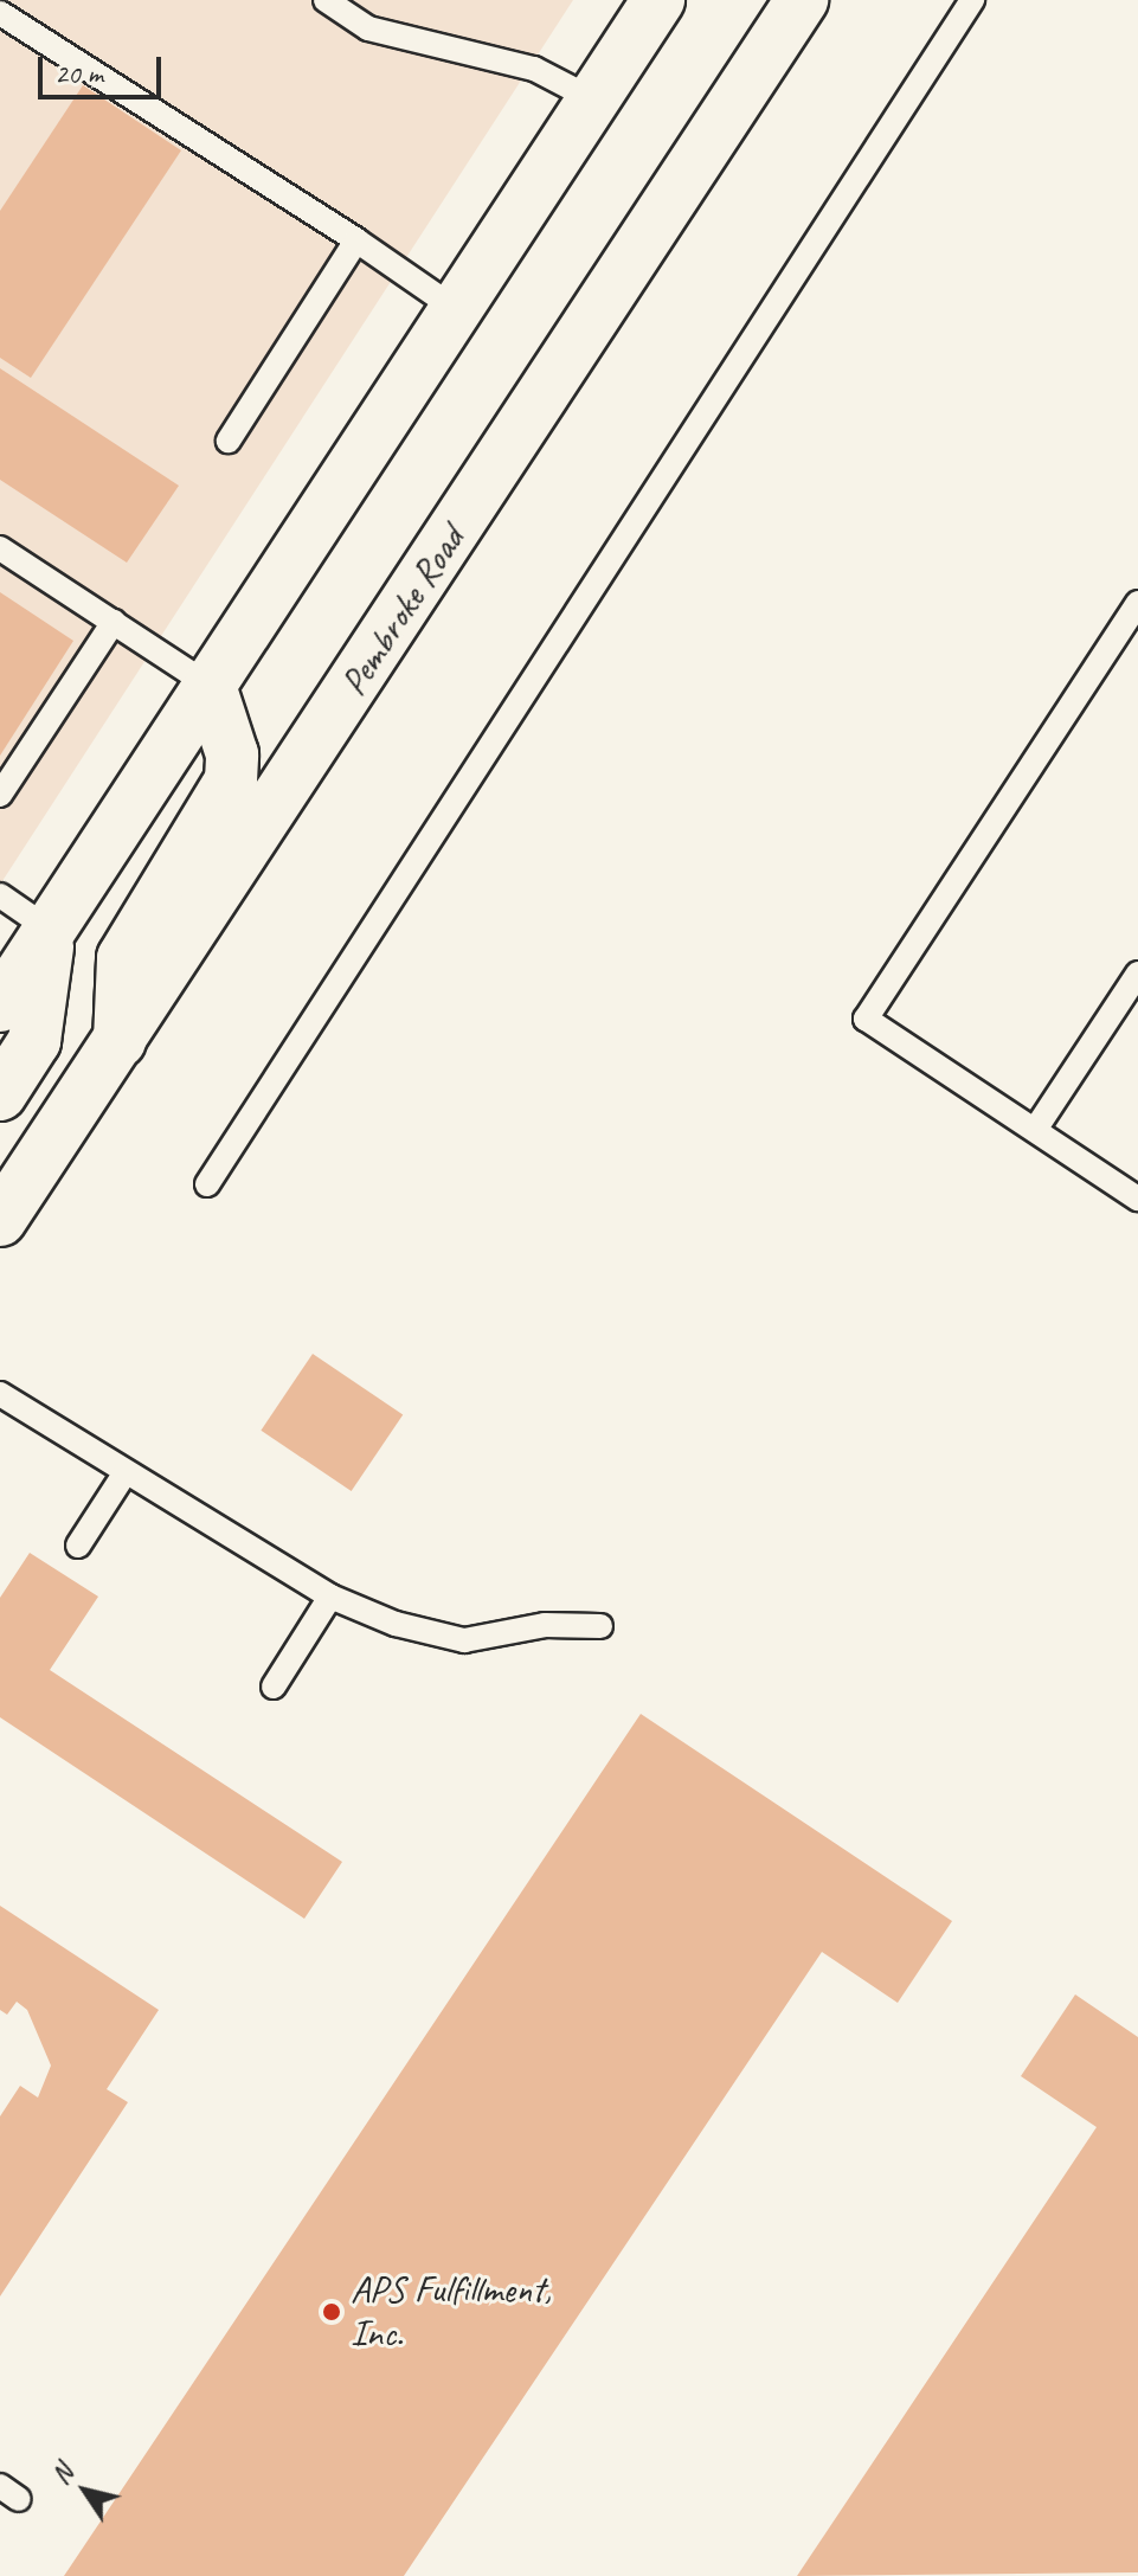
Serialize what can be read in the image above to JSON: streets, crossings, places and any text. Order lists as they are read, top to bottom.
{
  "streets": {
    "main road": ["Pembroke Road"]
  },
  "places": ["APS Fulfillment, Inc."],
  "scale_bar": "20 m",
  "north": "top left"
}
